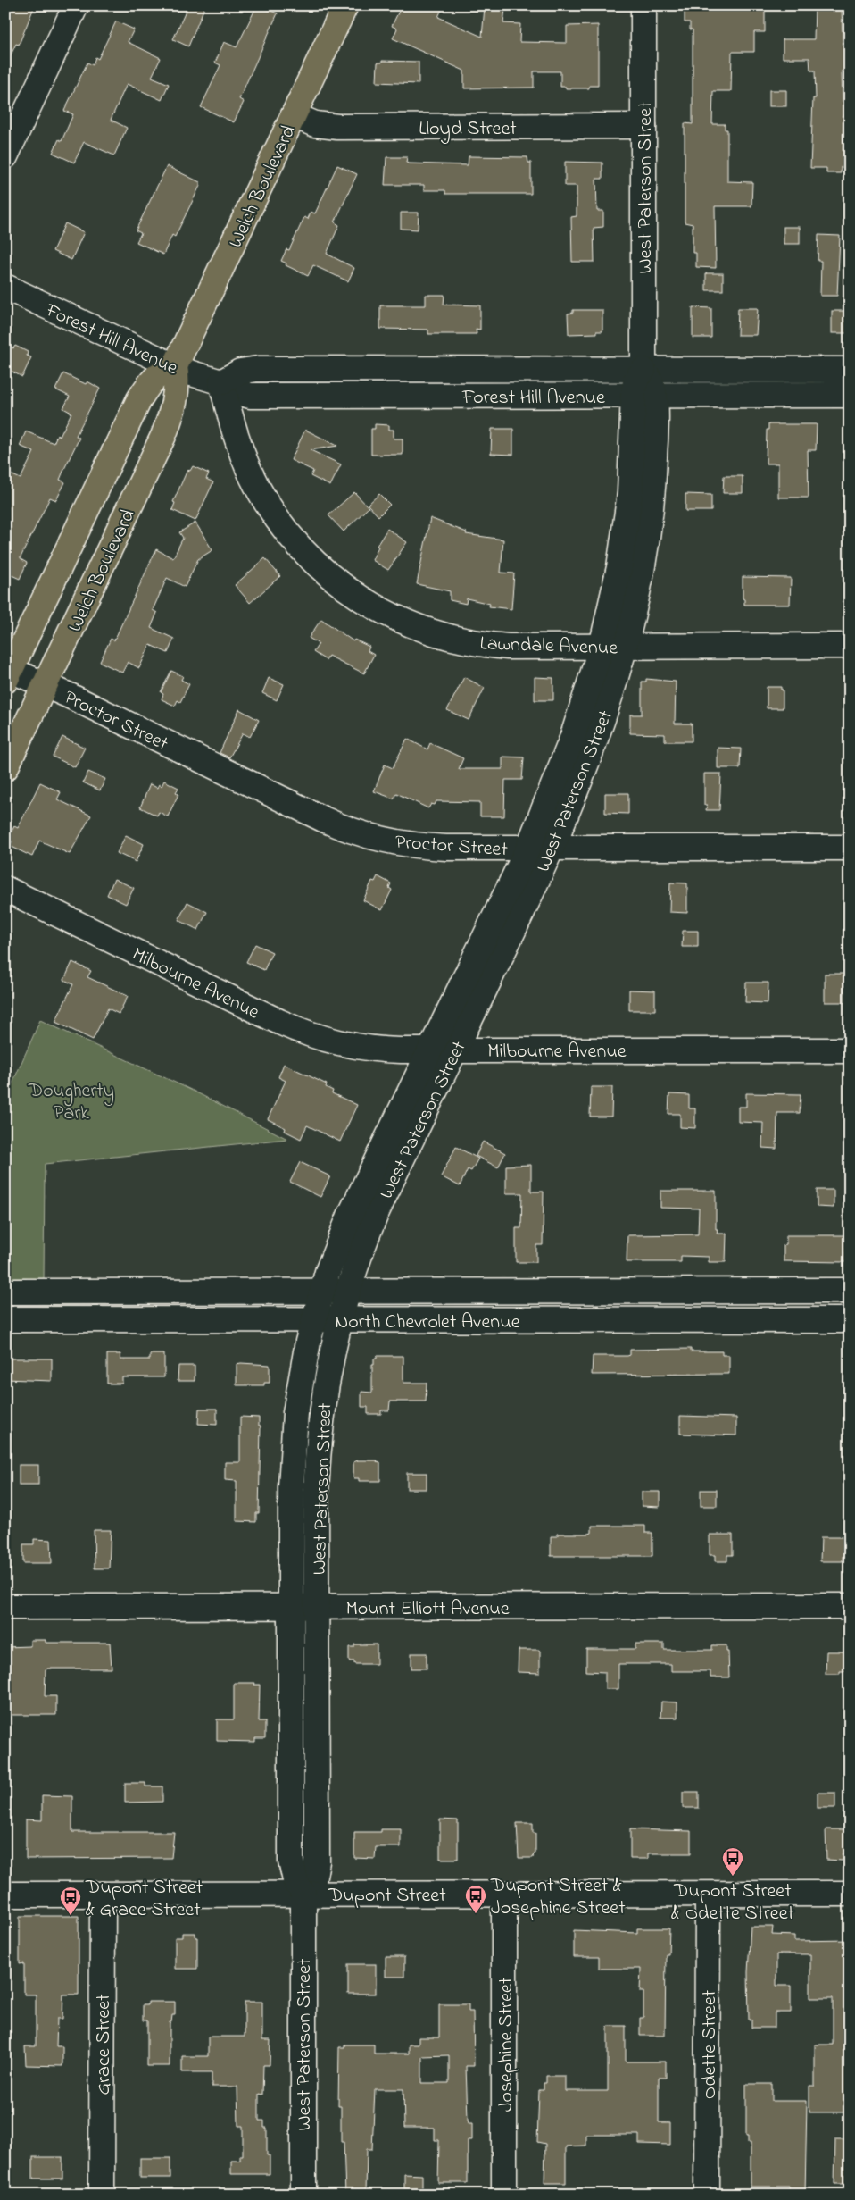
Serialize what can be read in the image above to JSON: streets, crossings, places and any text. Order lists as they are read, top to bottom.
{
  "streets": {
    "main road": ["Welch Boulevard"],
    "street": [
      "Lloyd Street",
      "West Paterson Street",
      "Forest Hill Avenue",
      "Lawndale Avenue",
      "Proctor Street",
      "Milbourne Avenue",
      "North Chevrolet Avenue",
      "Mount Elliott Avenue",
      "Dupont Street",
      "Grace Street",
      "Josephine Street",
      "Odette Street"
    ]
  },
  "crossings": [
    ["Lloyd Street", "Welch Boulevard"],
    ["Lloyd Street", "West Paterson Street"],
    ["Welch Boulevard", "Forest Hill Avenue"],
    ["Welch Boulevard", "Proctor Street"],
    ["West Paterson Street", "Forest Hill Avenue"],
    ["West Paterson Street", "Lawndale Avenue"],
    ["West Paterson Street", "Proctor Street"],
    ["West Paterson Street", "Milbourne Avenue"],
    ["West Paterson Street", "North Chevrolet Avenue"],
    ["West Paterson Street", "Mount Elliott Avenue"],
    ["West Paterson Street", "Dupont Street"],
    ["Forest Hill Avenue", "Lawndale Avenue"],
    ["Dupont Street", "Grace Street"],
    ["Dupont Street", "Josephine Street"],
    ["Dupont Street", "Odette Street"]
  ],
  "parks": ["Dougherty Park"],
  "places": {
    "bus stop": ["Dupont Street & Odette Street", "Dupont Street & Josephine Street", "Dupont Street & Grace Street"]
  }
}
